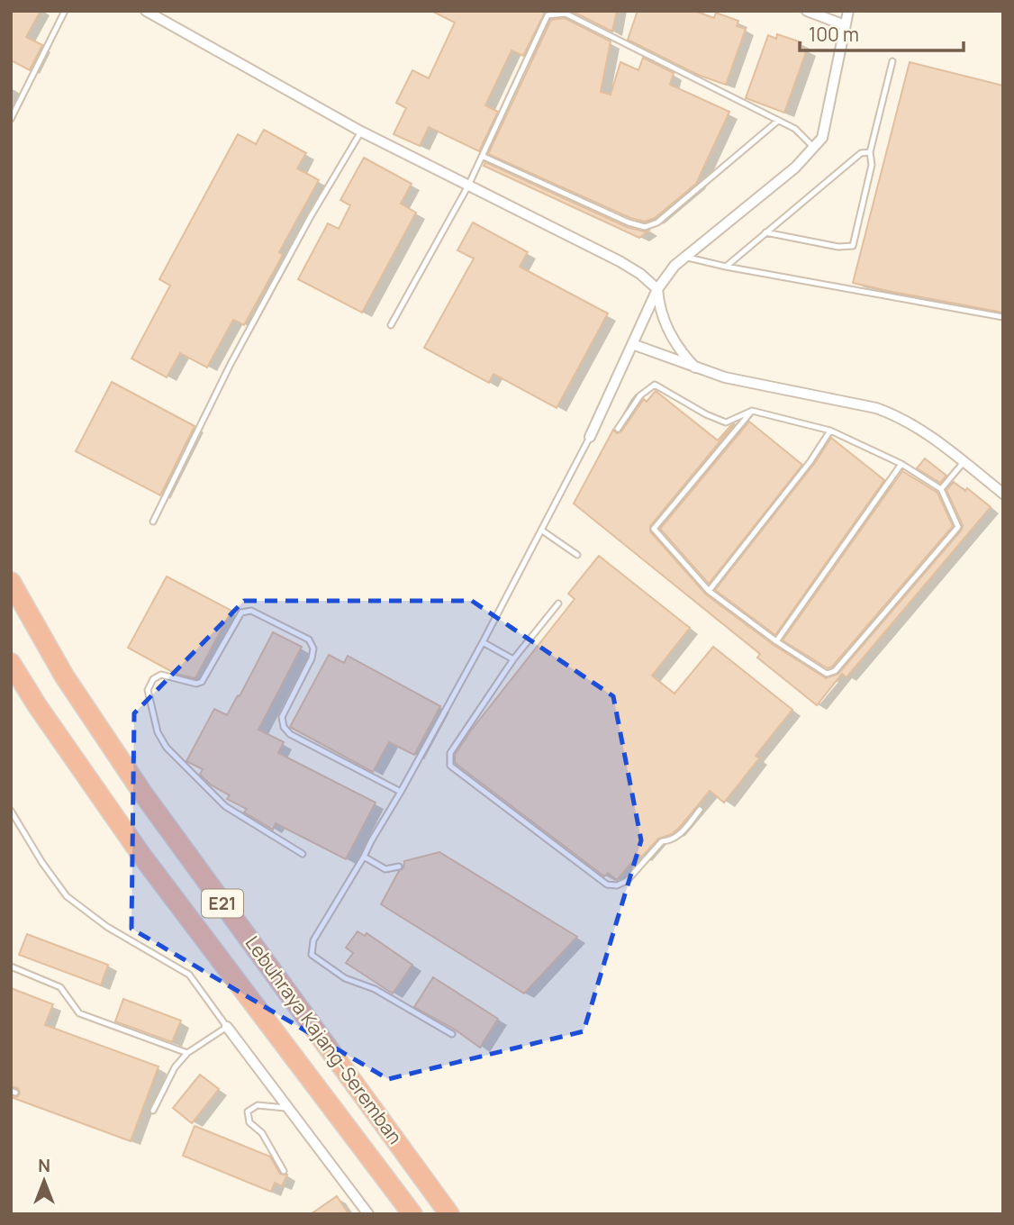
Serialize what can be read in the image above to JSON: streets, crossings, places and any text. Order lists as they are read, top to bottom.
{
  "streets": {
    "highway": ["E21", "Lebuhraya Kajang-Seremban"]
  },
  "scale_bar": "100 m",
  "north": "top"
}
